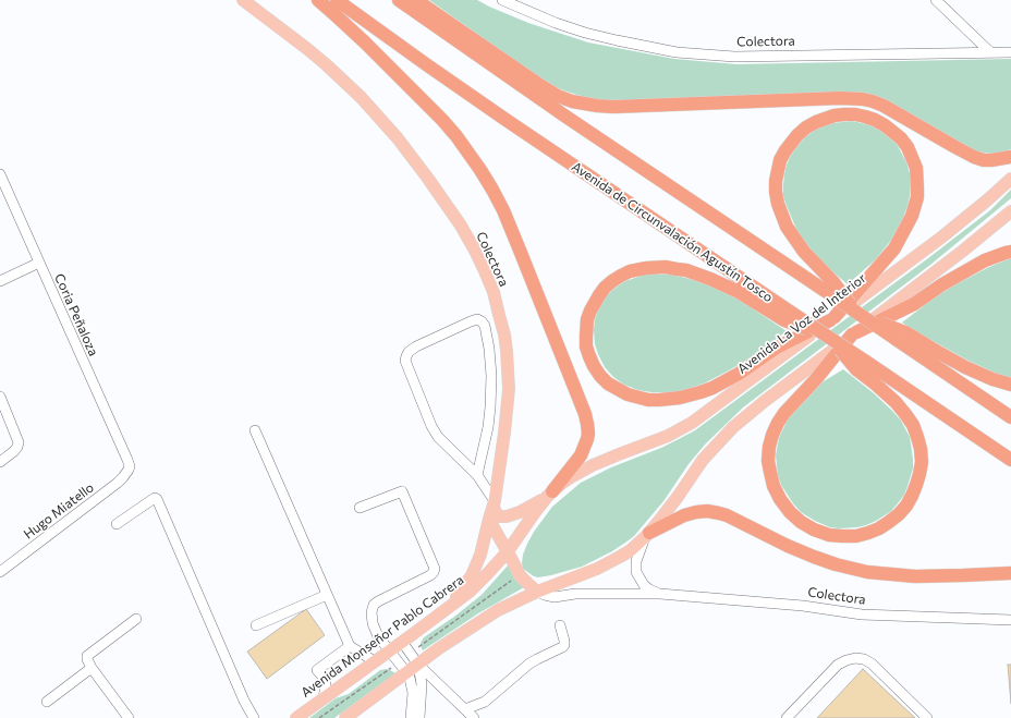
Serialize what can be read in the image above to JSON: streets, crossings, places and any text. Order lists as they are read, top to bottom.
{
  "streets": {
    "highway": ["Avenida de Circunvalación Agustín Tosco"],
    "main road": ["Colectora", "Avenida La Voz del Interior", "Avenida Monseñor Pablo Cabrera"],
    "street": ["Coria Peñaloza", "Hugo Miatello"]
  },
  "crossings": [
    ["Colectora", "Avenida Monseñor Pablo Cabrera"],
    ["Coria Peñaloza", "Hugo Miatello"],
    ["Avenida La Voz del Interior", "Avenida Monseñor Pablo Cabrera"]
  ]
}
